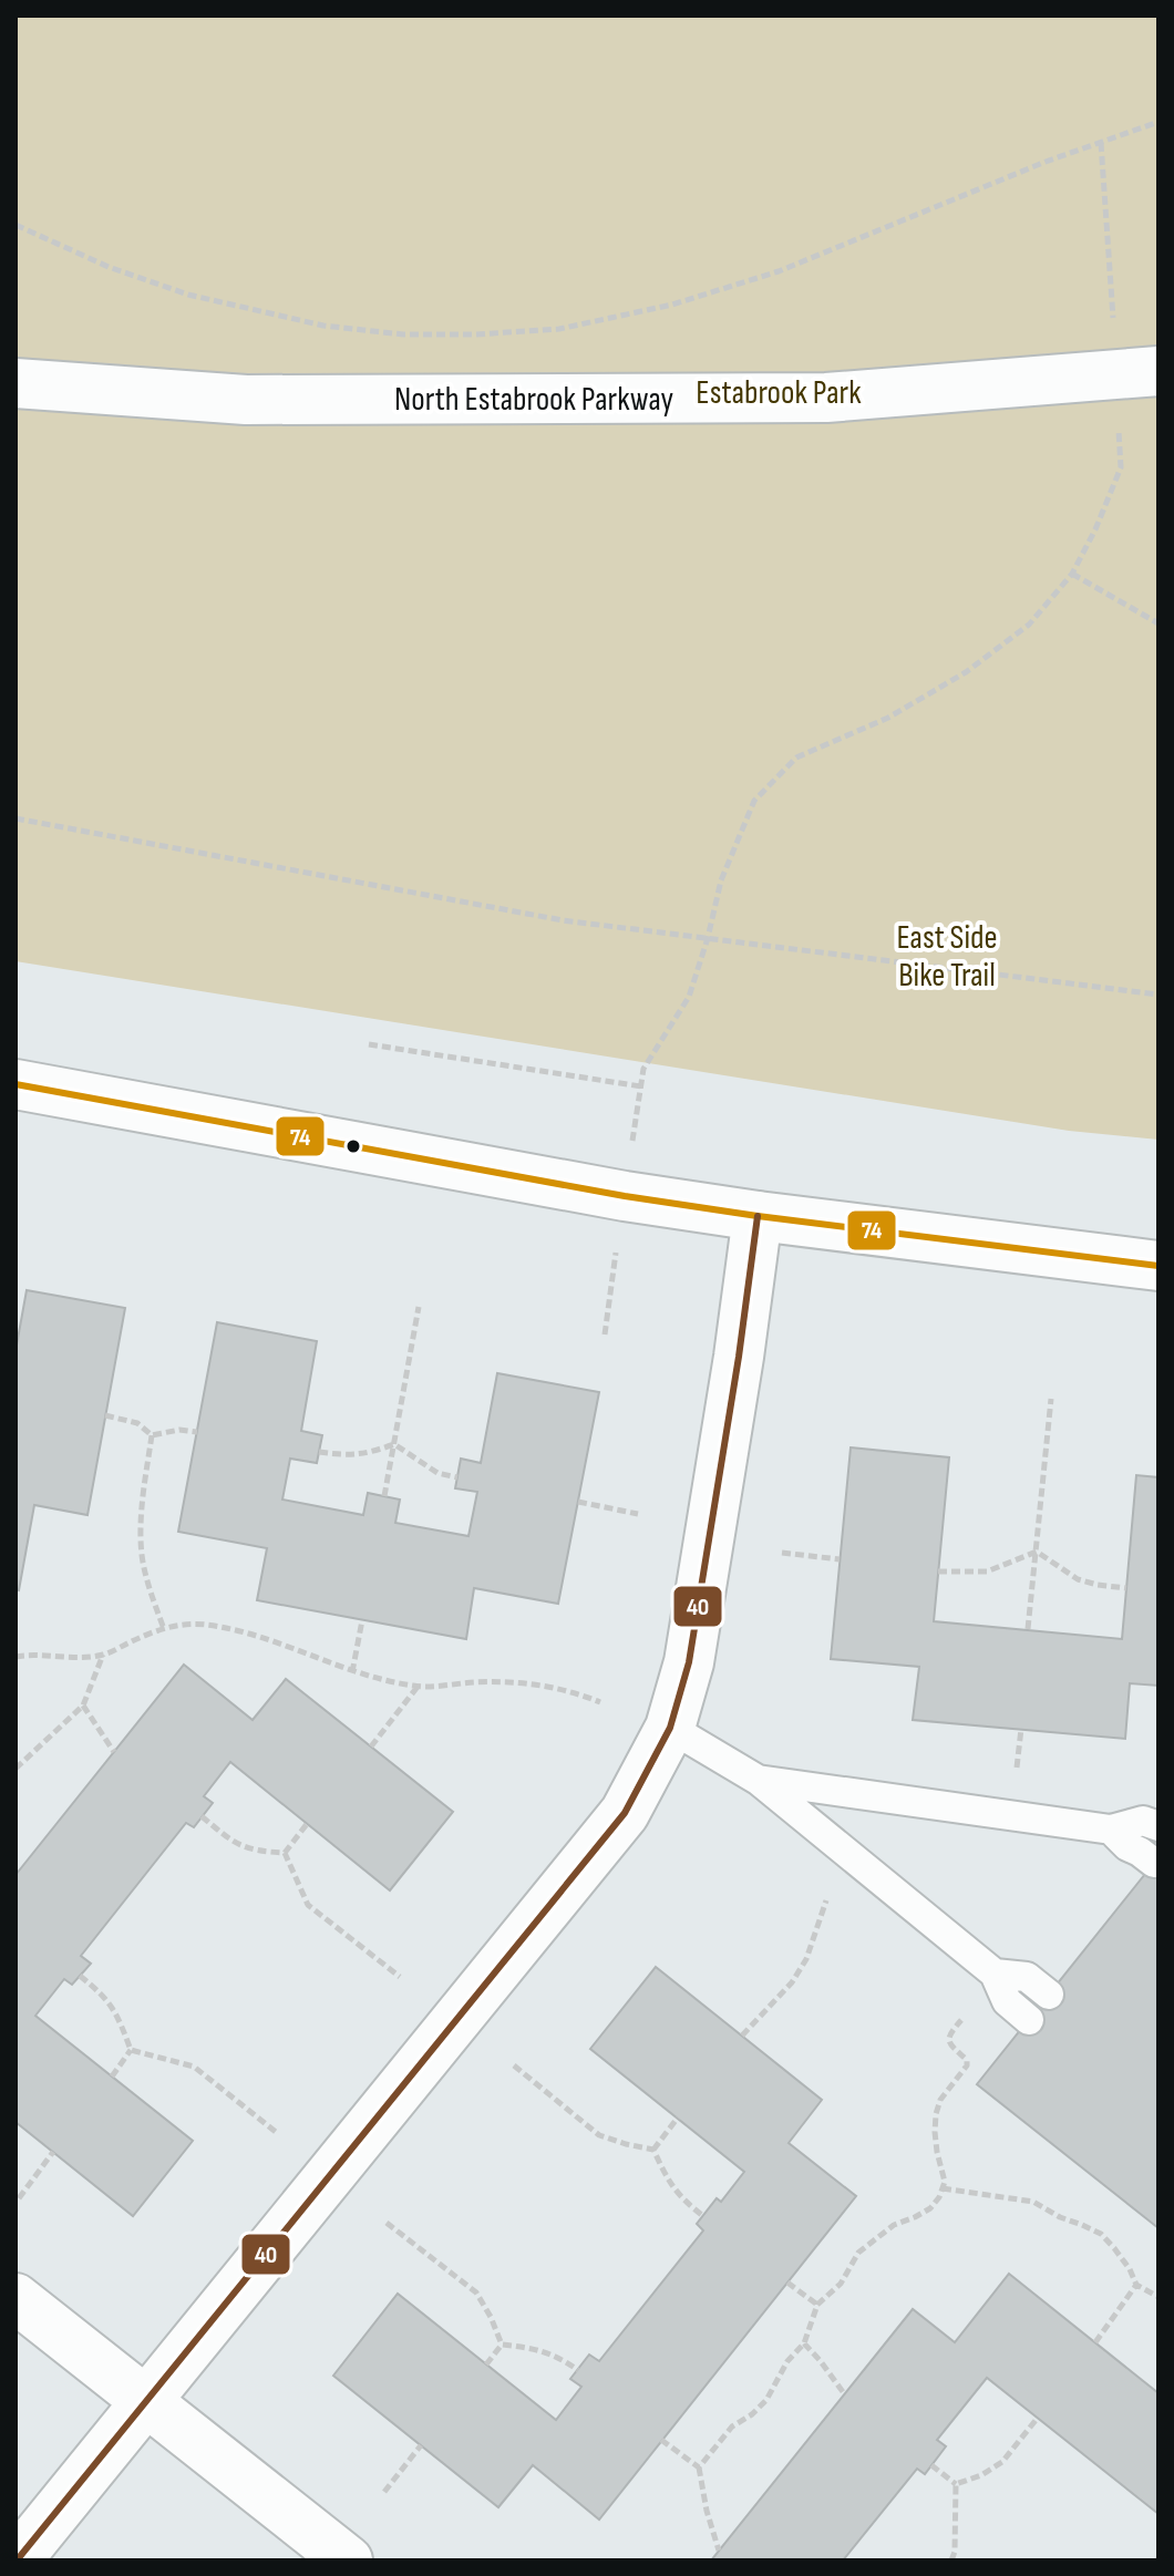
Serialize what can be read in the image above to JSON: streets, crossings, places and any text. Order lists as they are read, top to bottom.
{
  "streets": {
    "street": ["North Estabrook Parkway"]
  },
  "parks": ["Estabrook Park", "East Side Bike Trail"],
  "lines": ["transit line 74", "transit line 40"]
}
